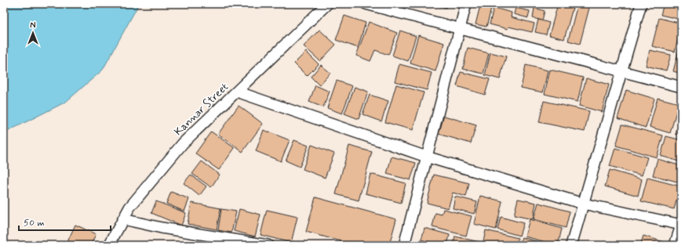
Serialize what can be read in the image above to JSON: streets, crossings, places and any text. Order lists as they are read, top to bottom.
{
  "streets": {
    "street": ["Kannar Street"]
  },
  "scale_bar": "50 m",
  "north": "top"
}
